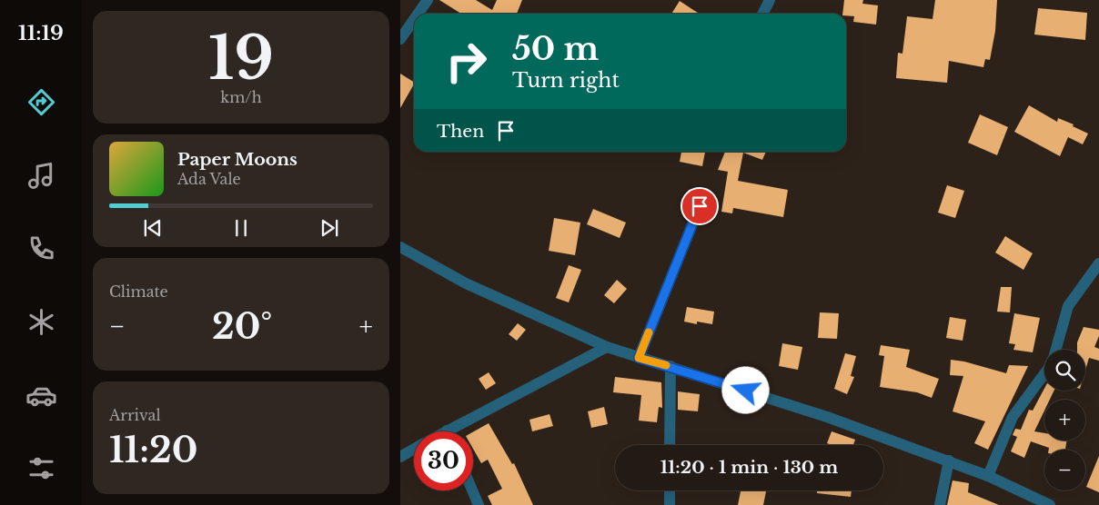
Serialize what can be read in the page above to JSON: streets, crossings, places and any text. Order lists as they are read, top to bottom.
{
  "page": {
    "tabs": "11:19",
    "tile": [
      ["19", "km/h"],
      "Climate",
      ["Arrival", "11:20"]
    ],
    "turn": ["50 m", "Turn right"],
    "then": "Then",
    "song": ["Paper Moons", "Ada Vale"],
    "heat": ["−", "20°", "+"],
    "map_buttons": ["+", "−"],
    "limit": "30",
    "trip": "11:20 · 1 min · 130 m"
  }
}
